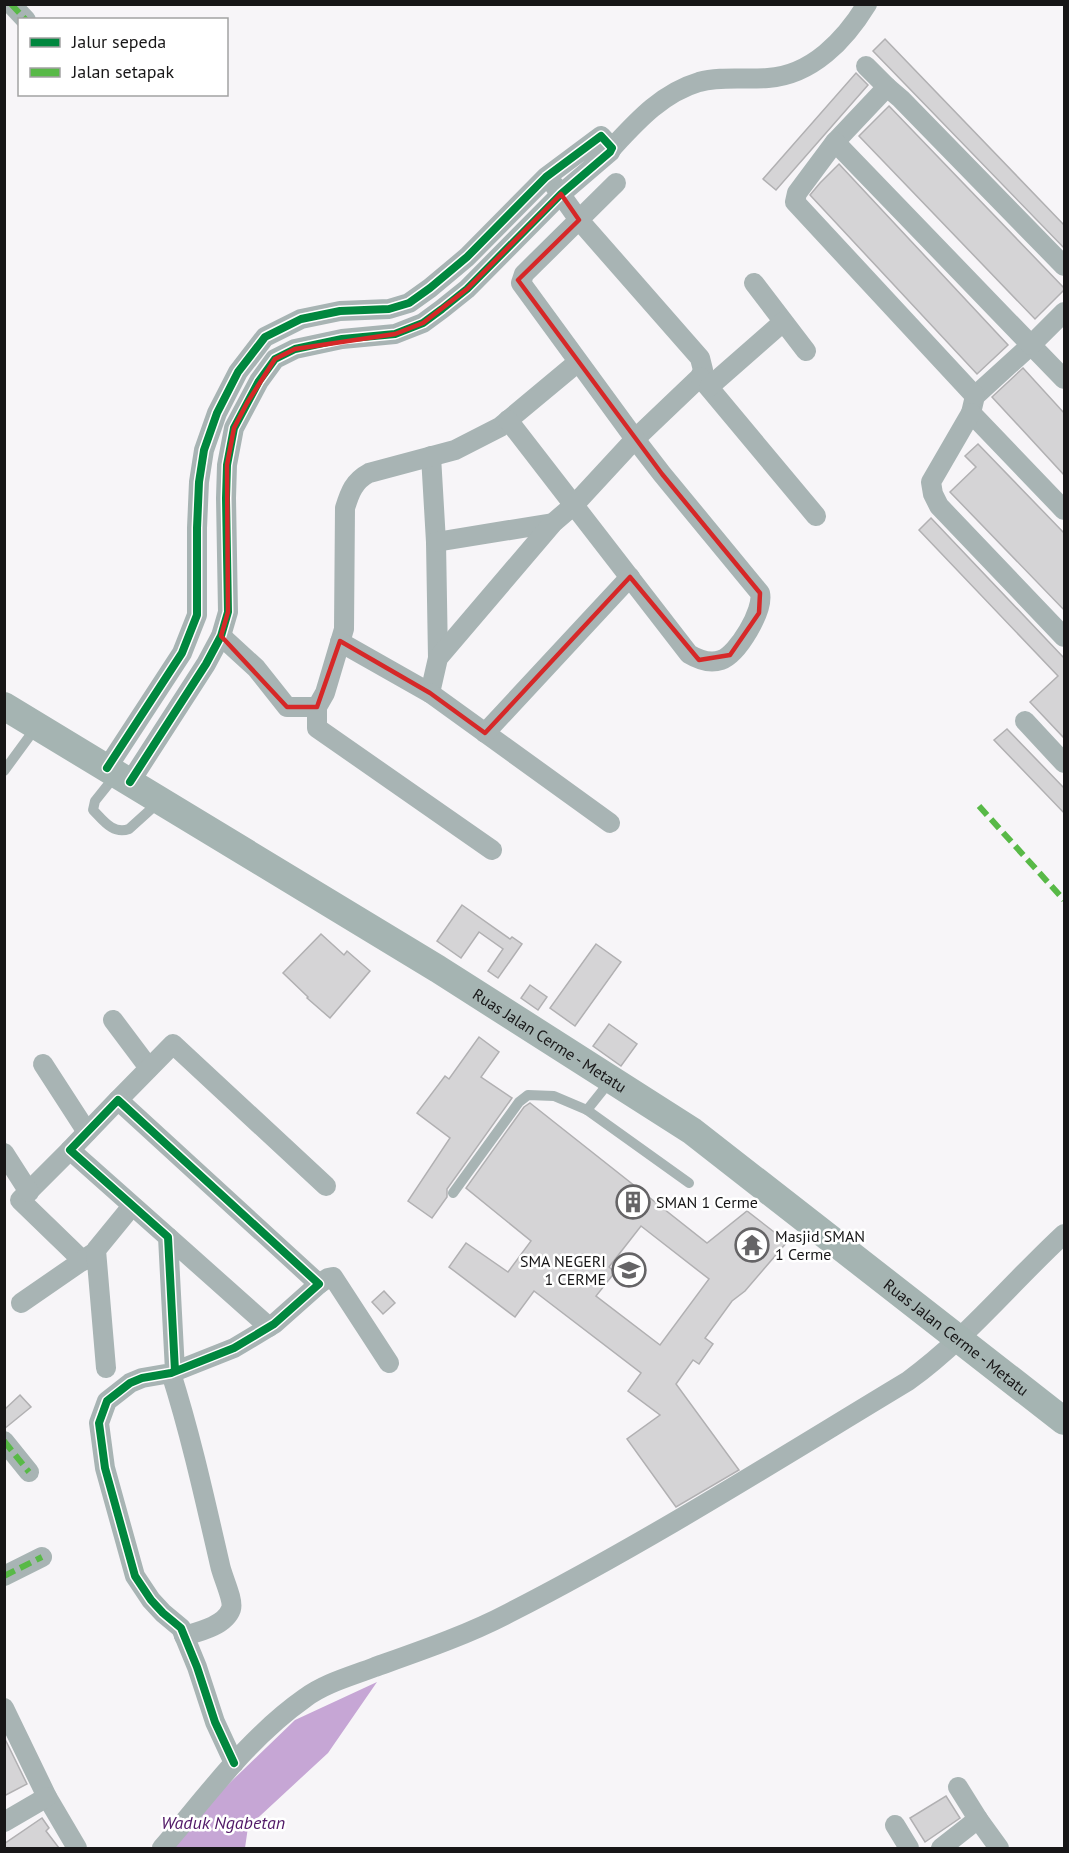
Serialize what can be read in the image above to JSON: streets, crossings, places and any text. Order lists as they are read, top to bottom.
{
  "streets": {
    "main road": ["Ruas Jalan Cerme - Metatu"]
  },
  "water": ["Waduk Ngabetan"],
  "places": {
    "building": ["SMAN 1 Cerme"],
    "temple": ["Masjid SMAN 1 Cerme"],
    "school or university": ["SMA NEGERI 1 CERME"]
  },
  "legend": ["Jalur sepeda", "Jalan setapak"]
}
